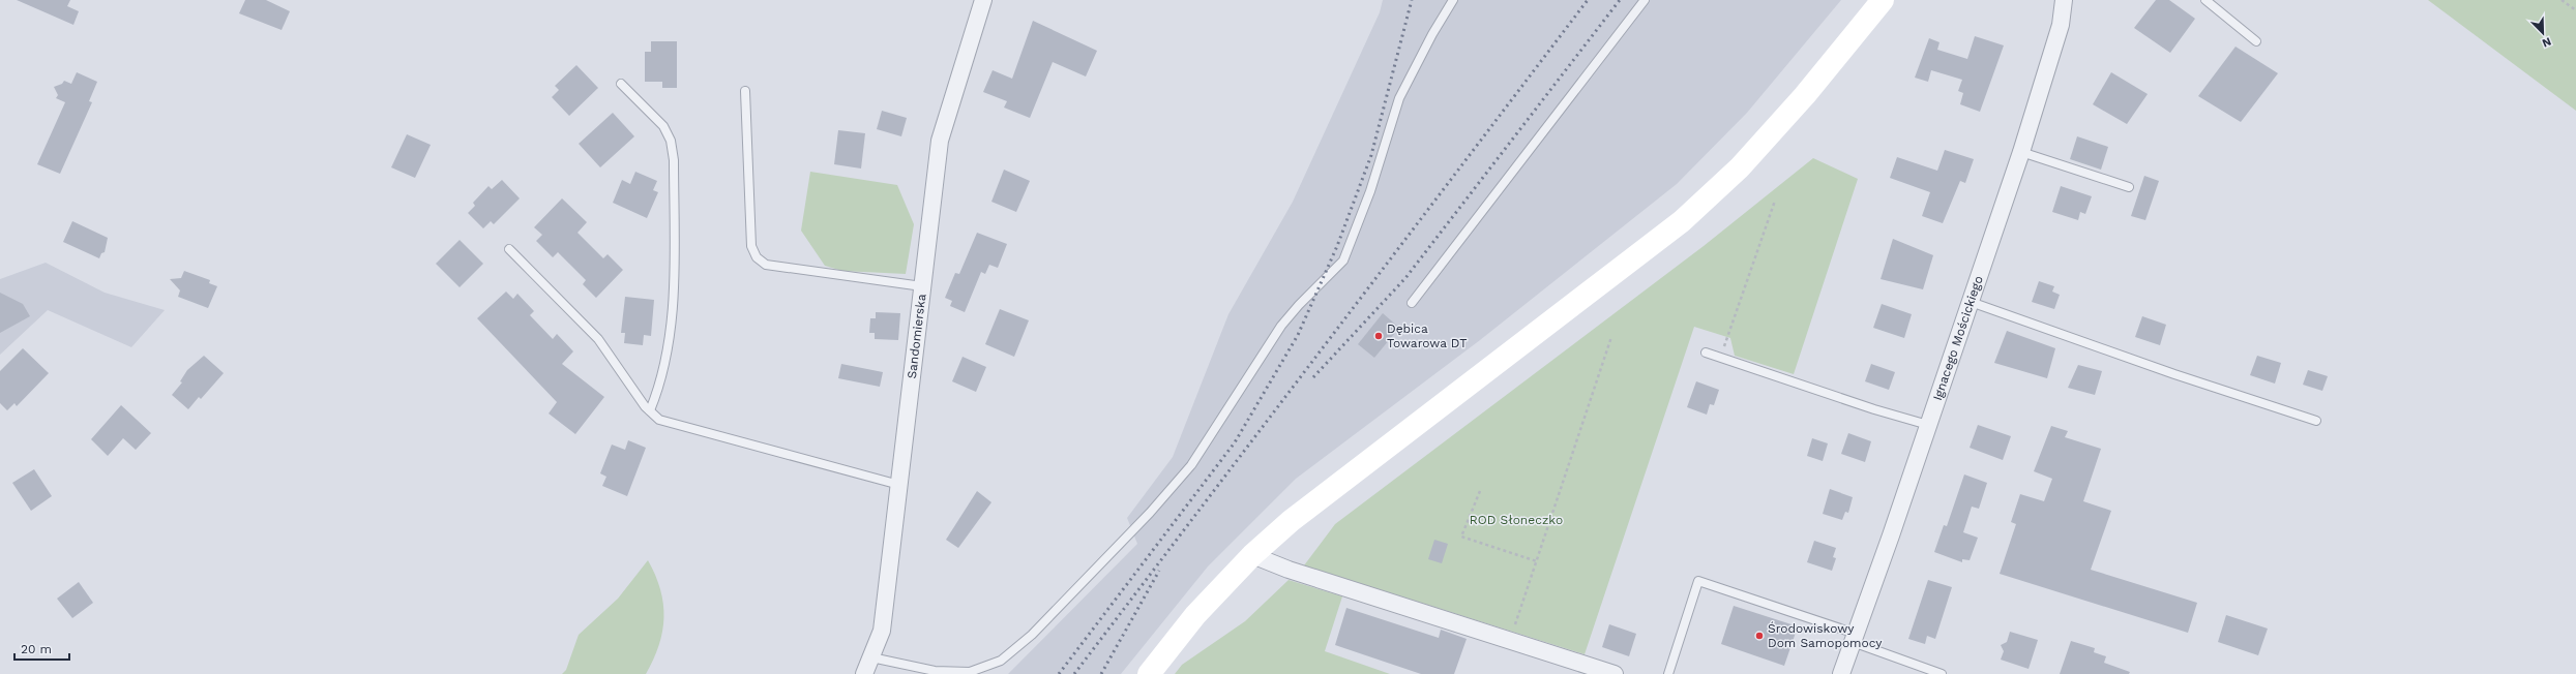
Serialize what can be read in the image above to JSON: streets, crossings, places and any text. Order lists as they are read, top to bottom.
{
  "streets": {
    "street": ["Sandomierska", "Ignacego Mościckiego"]
  },
  "parks": ["ROD Słoneczko"],
  "places": ["Dębica Towarowa DT", "Środowiskowy Dom Samopomocy"],
  "scale_bar": "20 m",
  "north": "bottom right"
}
